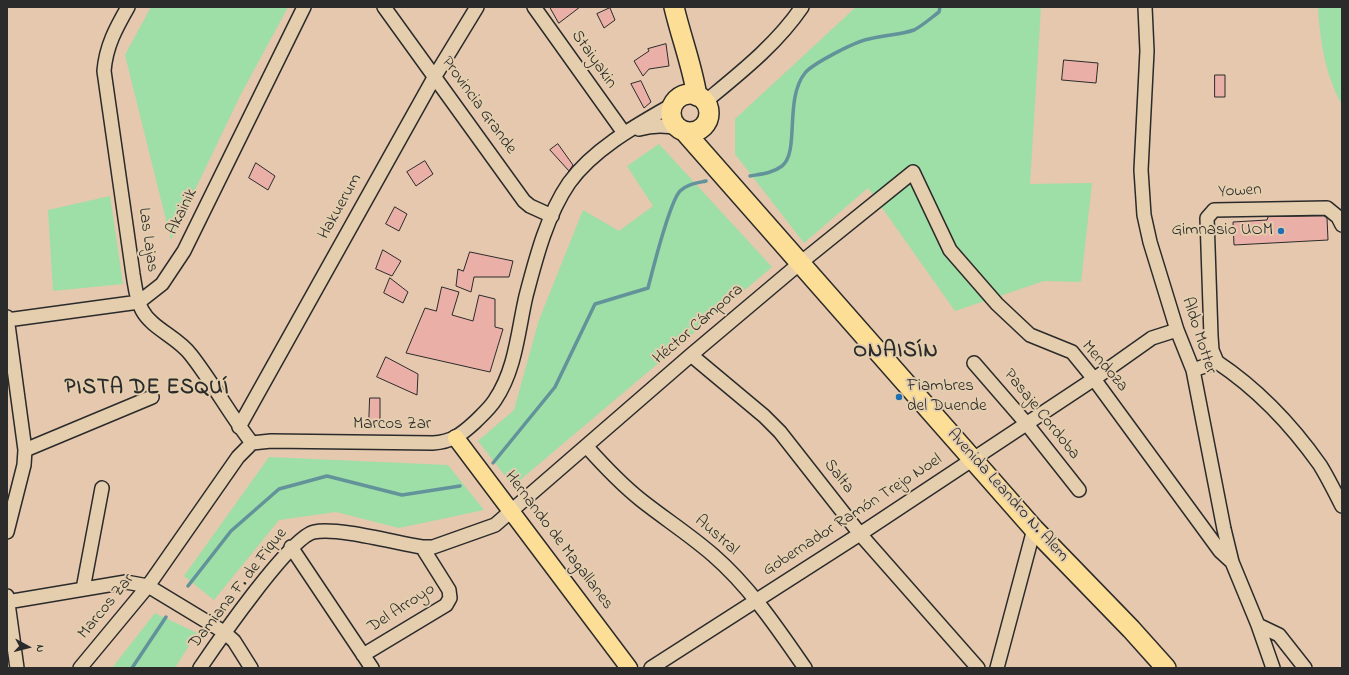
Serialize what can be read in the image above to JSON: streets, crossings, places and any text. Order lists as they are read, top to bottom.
{
  "streets": {
    "highway": ["Avenida Leandro N. Alem"],
    "main road": ["Hernando de Magallanes"],
    "street": [
      "Staiyakin",
      "Provincia Grande",
      "Yowen",
      "Hakuerum",
      "Akainik",
      "Las Lajas",
      "Héctor Cámpora",
      "Aldo Motter",
      "Mendoza",
      "Pasaje Cordoba",
      "Marcos Zar",
      "Salta",
      "Gobernador Ramón Trejo Noel",
      "Austral",
      "Damiana F. de Fique",
      "Del Arroyo"
    ]
  },
  "crossings": [
    ["Staiyakin", "Marcos Zar"],
    ["Provincia Grande", "Hakuerum"],
    ["Provincia Grande", "Marcos Zar"],
    ["Hakuerum", "Las Lajas"],
    ["Akainik", "Las Lajas"],
    ["Las Lajas", "Marcos Zar"],
    ["Héctor Cámpora", "Mendoza"],
    ["Héctor Cámpora", "Salta"],
    ["Héctor Cámpora", "Avenida Leandro N. Alem"],
    ["Héctor Cámpora", "Austral"],
    ["Héctor Cámpora", "Hernando de Magallanes"],
    ["Héctor Cámpora", "Damiana F. de Fique"],
    ["Aldo Motter", "Mendoza"],
    ["Aldo Motter", "Gobernador Ramón Trejo Noel"],
    ["Mendoza", "Gobernador Ramón Trejo Noel"],
    ["Pasaje Cordoba", "Gobernador Ramón Trejo Noel"],
    ["Marcos Zar", "Avenida Leandro N. Alem"],
    ["Marcos Zar", "Hernando de Magallanes"],
    ["Salta", "Gobernador Ramón Trejo Noel"],
    ["Avenida Leandro N. Alem", "Gobernador Ramón Trejo Noel"],
    ["Gobernador Ramón Trejo Noel", "Austral"],
    ["Hernando de Magallanes", "Damiana F. de Fique"],
    ["Damiana F. de Fique", "Del Arroyo"]
  ],
  "districts": ["ONAISÍN", "PISTA DE ESQUÍ"],
  "places": ["Gimnasio UOM", "Fiambres del Duende"],
  "north": "right"
}
